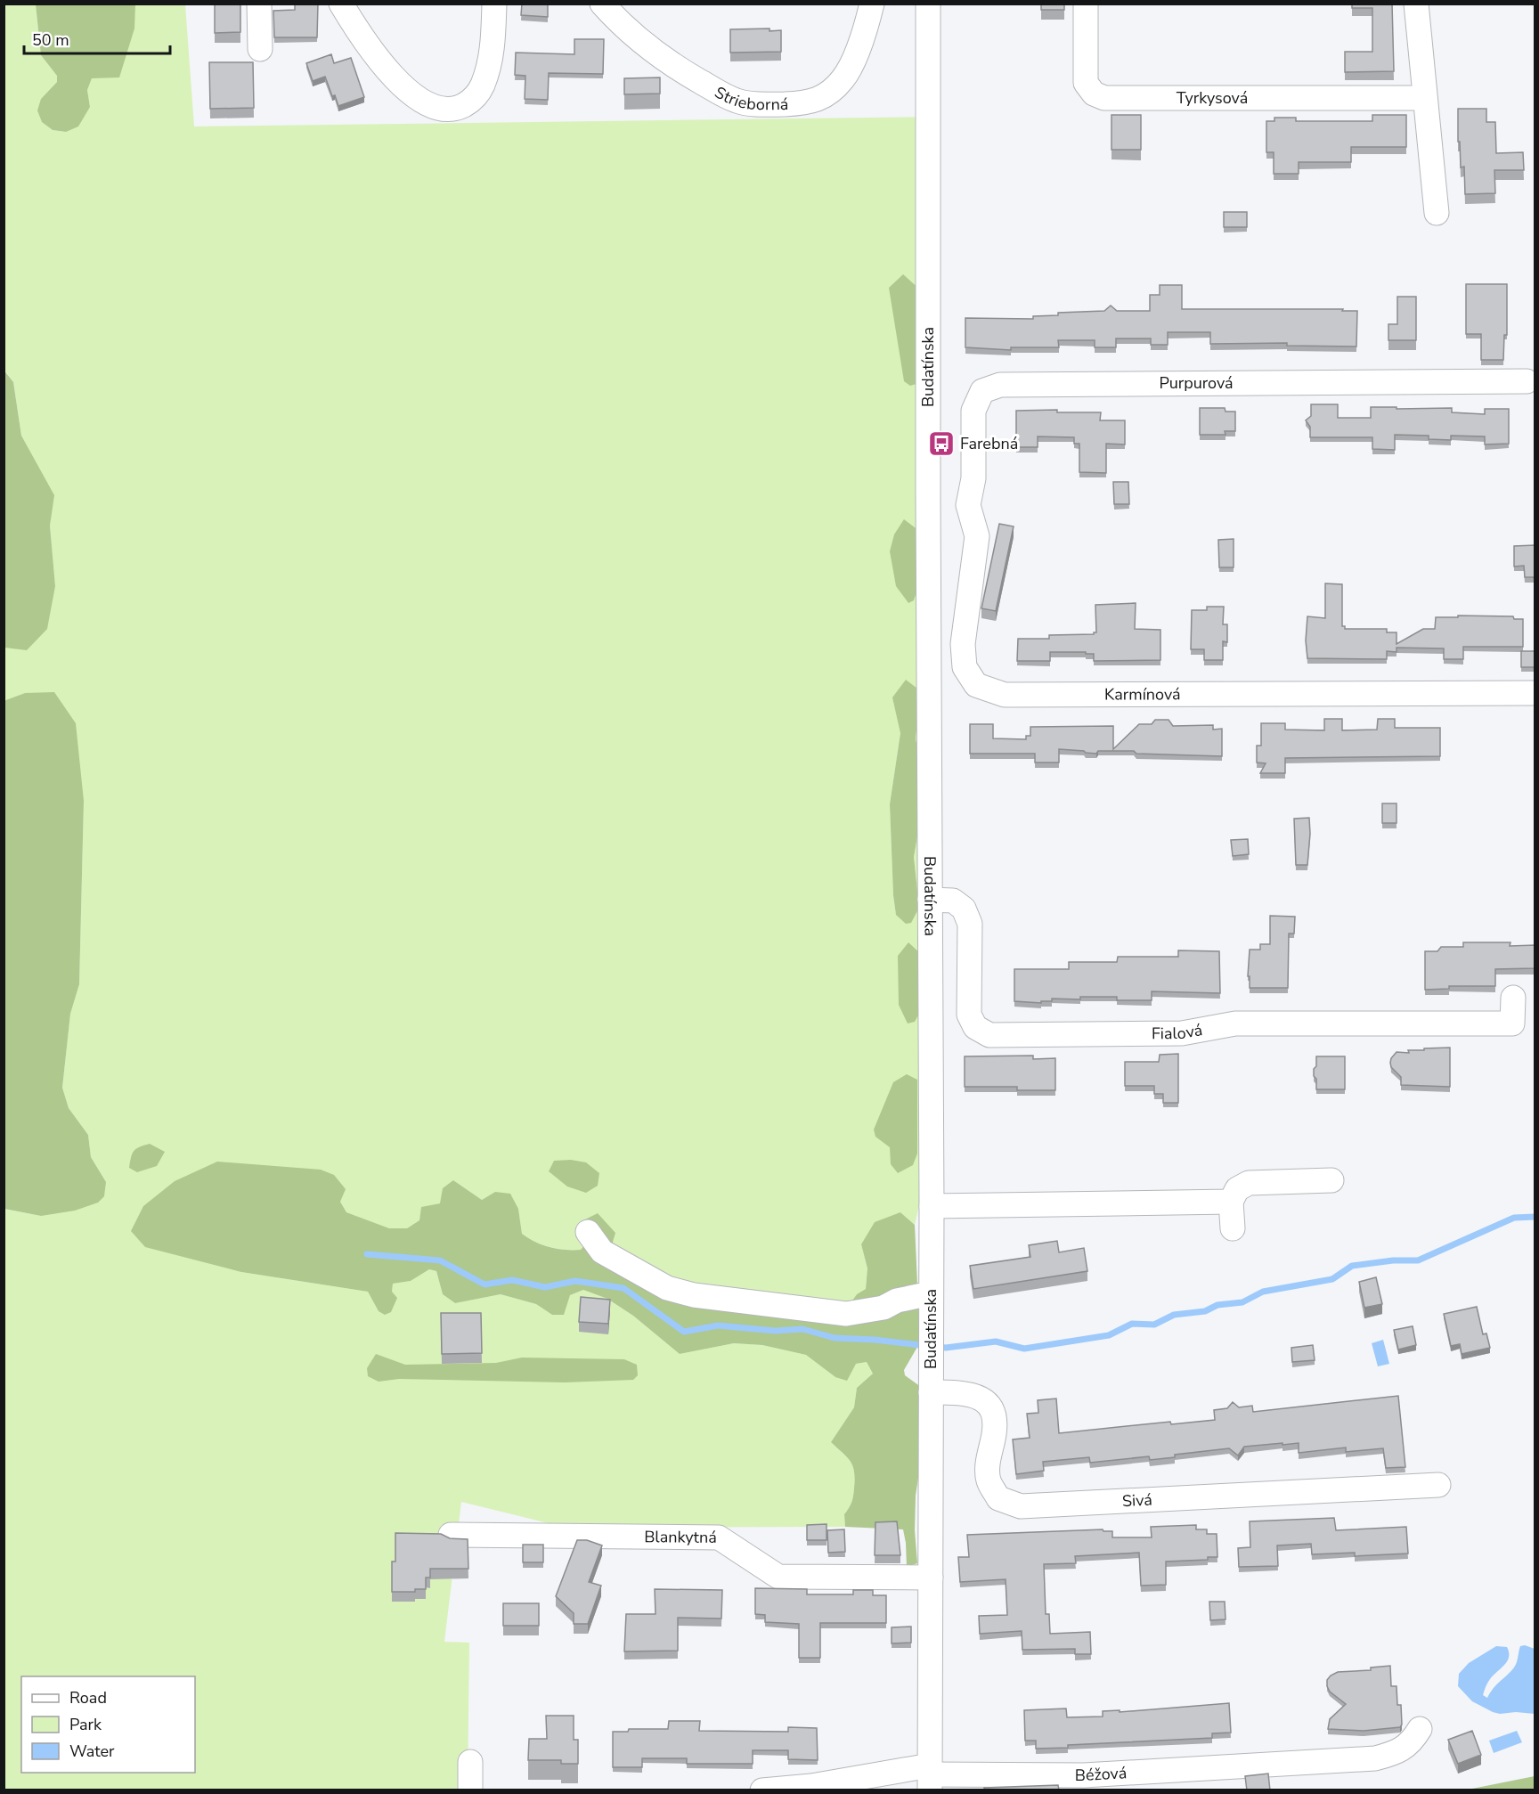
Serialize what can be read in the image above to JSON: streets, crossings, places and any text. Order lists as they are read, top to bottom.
{
  "streets": {
    "street": [
      "Strieborná",
      "Tyrkysová",
      "Budatínska",
      "Purpurová",
      "Karmínová",
      "Fialová",
      "Sivá",
      "Blankytná",
      "Béžová"
    ]
  },
  "crossings": [
    ["Budatínska", "Fialová"],
    ["Budatínska", "Sivá"],
    ["Budatínska", "Blankytná"],
    ["Budatínska", "Béžová"],
    ["Purpurová", "Karmínová"]
  ],
  "places": {
    "bus stop": ["Farebná"]
  },
  "legend": ["Road", "Park", "Water"],
  "scale_bar": "50 m"
}
